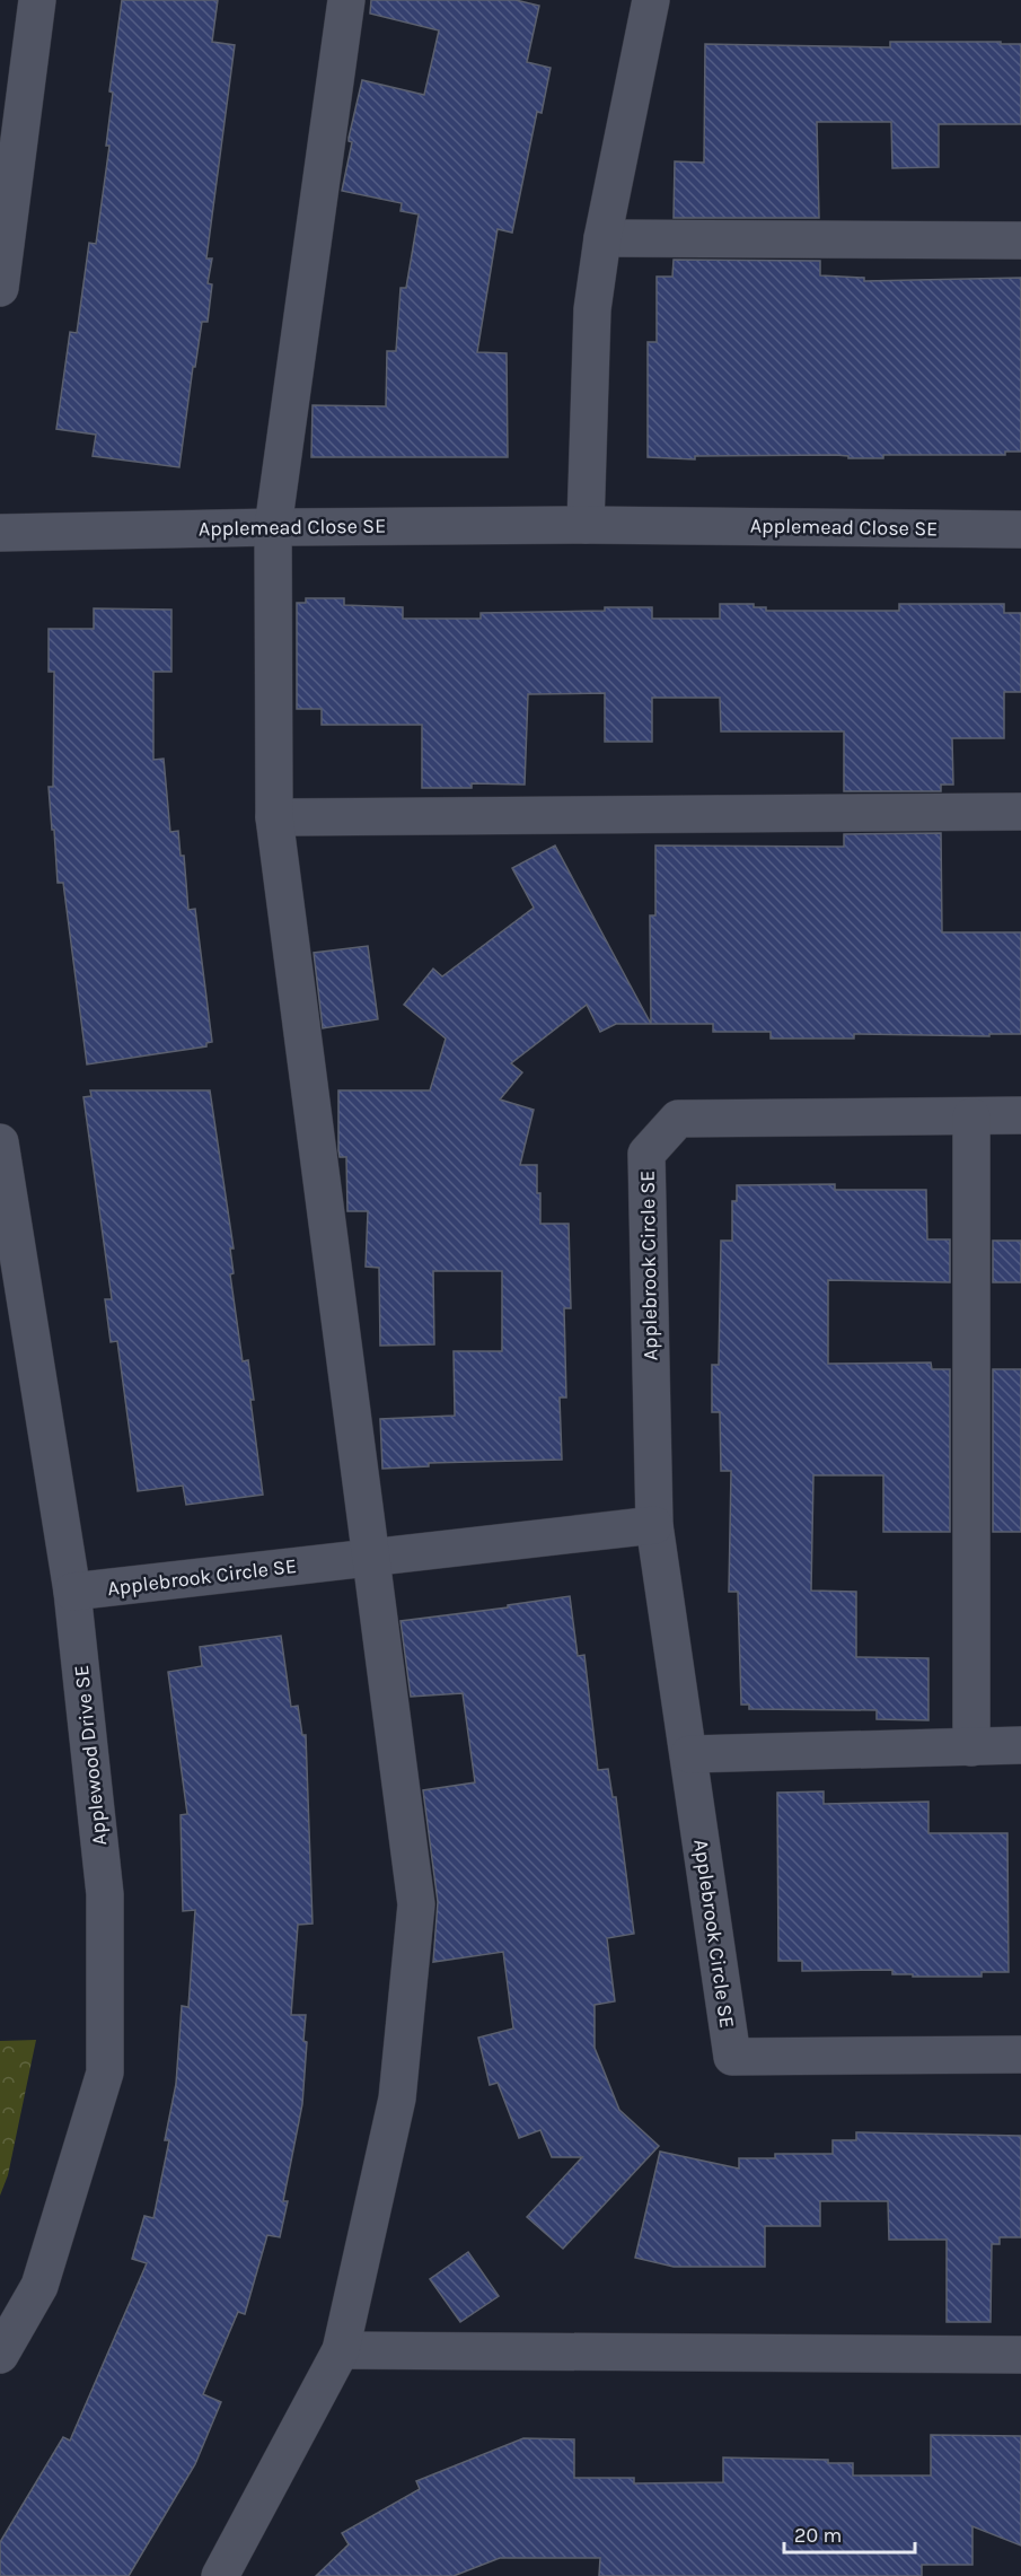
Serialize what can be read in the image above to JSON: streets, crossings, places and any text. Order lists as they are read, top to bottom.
{
  "streets": {
    "street": ["Applemead Close SE", "Applebrook Circle SE", "Applewood Drive SE"]
  },
  "crossings": [
    ["Applebrook Circle SE", "Applewood Drive SE"]
  ],
  "scale_bar": "20 m"
}
